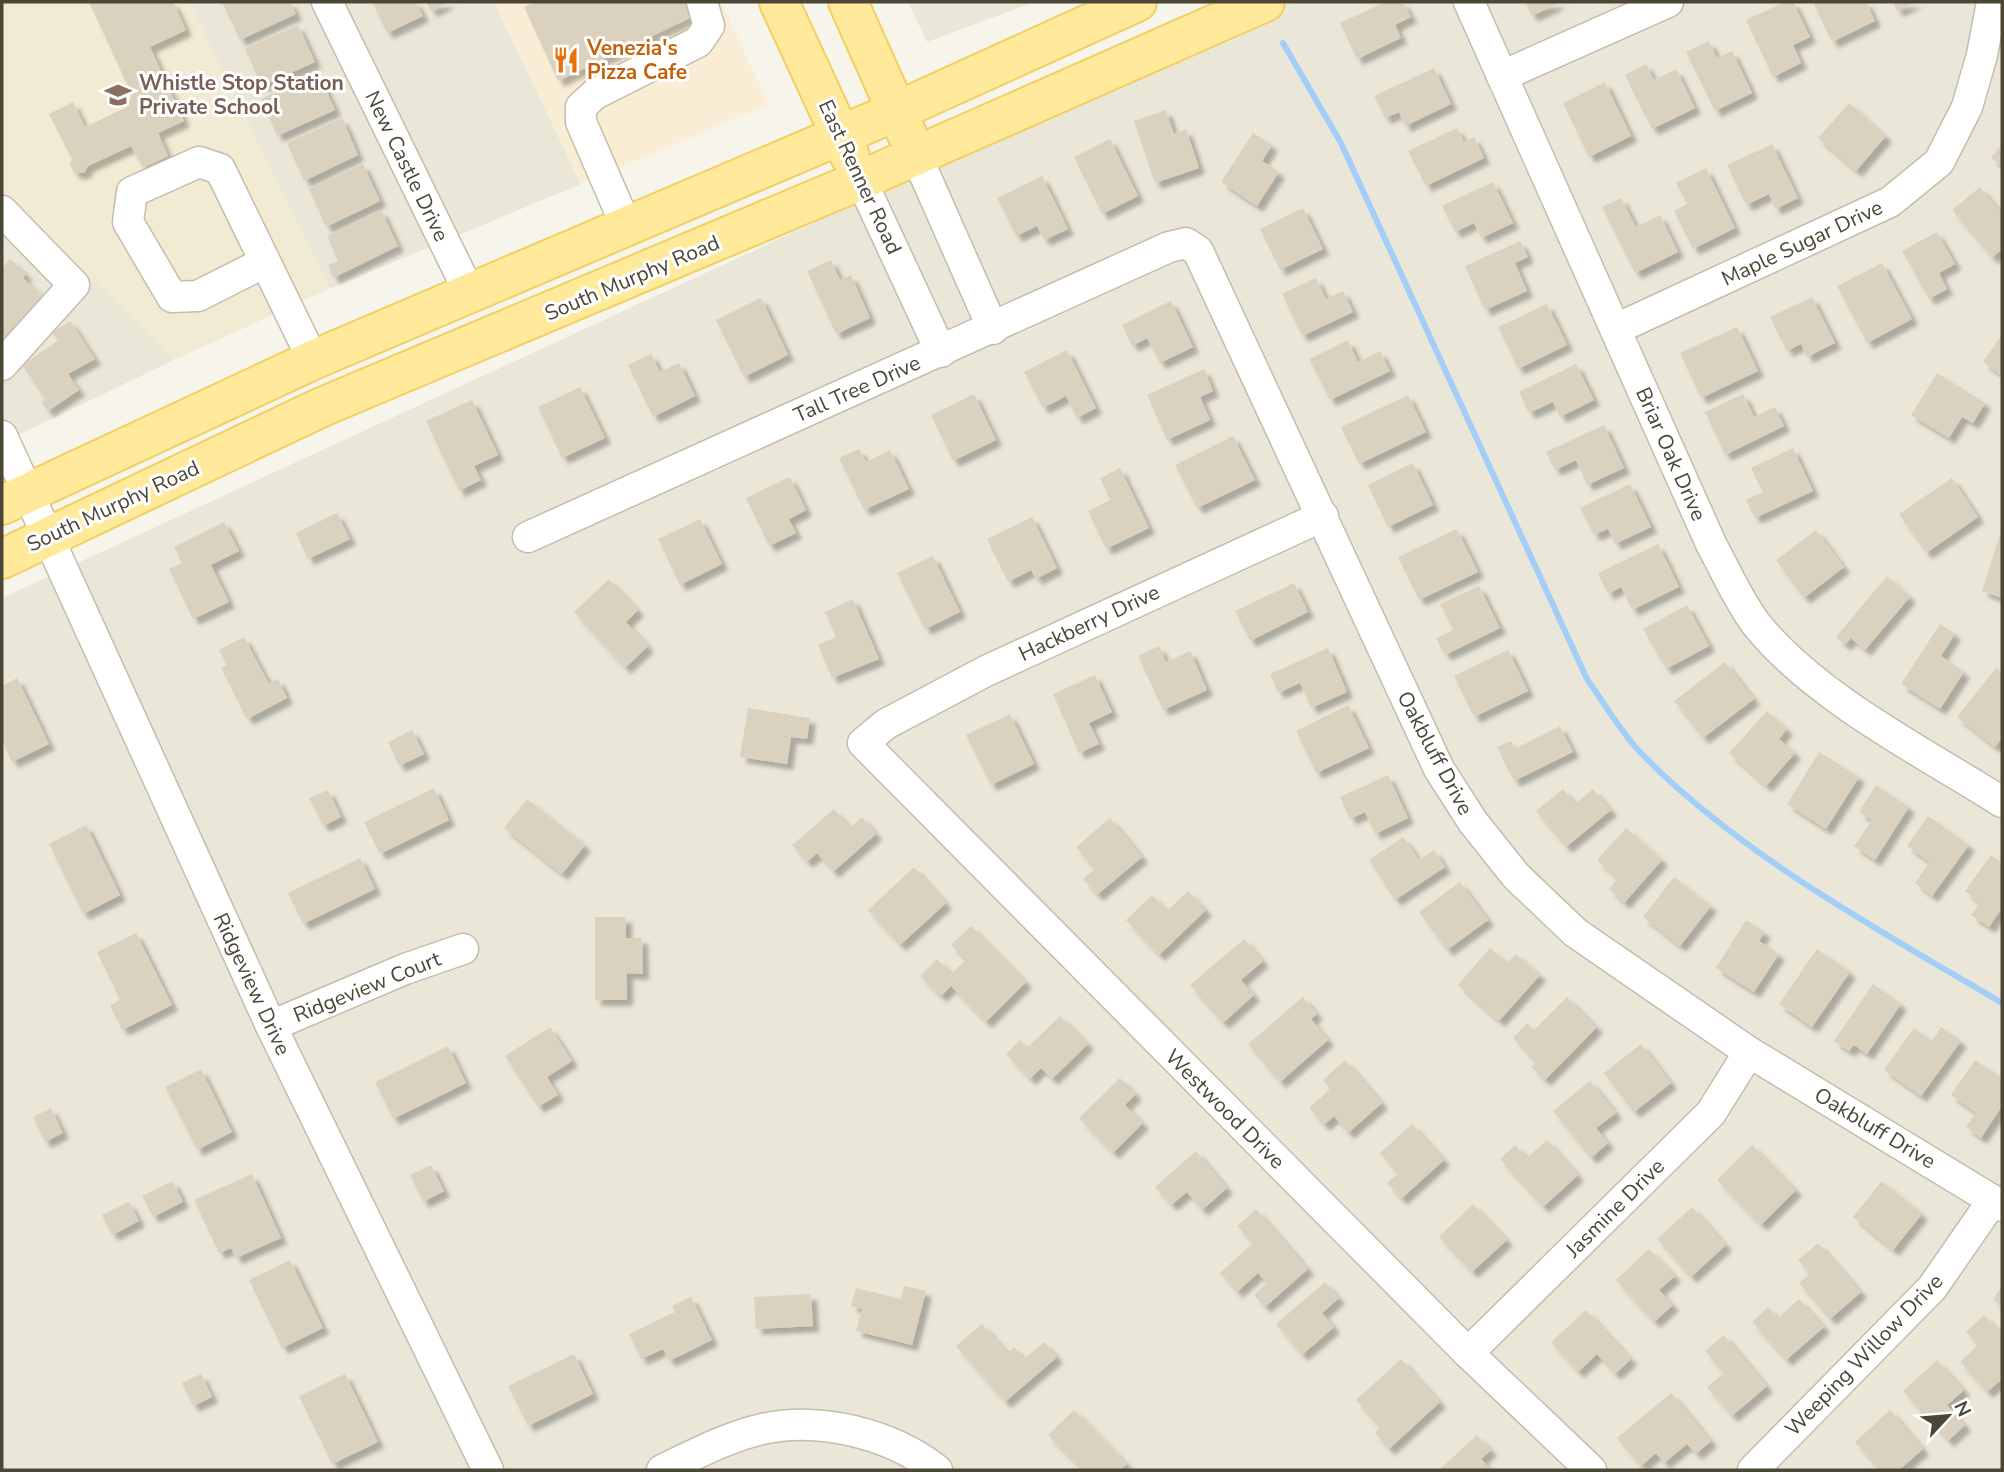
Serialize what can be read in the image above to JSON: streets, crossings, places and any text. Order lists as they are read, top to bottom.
{
  "streets": {
    "main road": ["East Renner Road", "South Murphy Road"],
    "street": [
      "New Castle Drive",
      "Maple Sugar Drive",
      "Tall Tree Drive",
      "Briar Oak Drive",
      "Hackberry Drive",
      "Oakbluff Drive",
      "Ridgeview Drive",
      "Ridgeview Court",
      "Westwood Drive",
      "Jasmine Drive",
      "Weeping Willow Drive"
    ]
  },
  "crossings": [
    ["East Renner Road", "South Murphy Road"],
    ["East Renner Road", "Tall Tree Drive"],
    ["Maple Sugar Drive", "Briar Oak Drive"],
    ["South Murphy Road", "Ridgeview Drive"],
    ["Tall Tree Drive", "Oakbluff Drive"],
    ["Hackberry Drive", "Oakbluff Drive"],
    ["Hackberry Drive", "Westwood Drive"],
    ["Oakbluff Drive", "Jasmine Drive"],
    ["Oakbluff Drive", "Weeping Willow Drive"],
    ["Ridgeview Drive", "Ridgeview Court"],
    ["Westwood Drive", "Jasmine Drive"]
  ],
  "places": {
    "restaurant": ["Venezia's Pizza Cafe"],
    "school or university": ["Whistle Stop Station Private School"]
  },
  "north": "top right"
}
